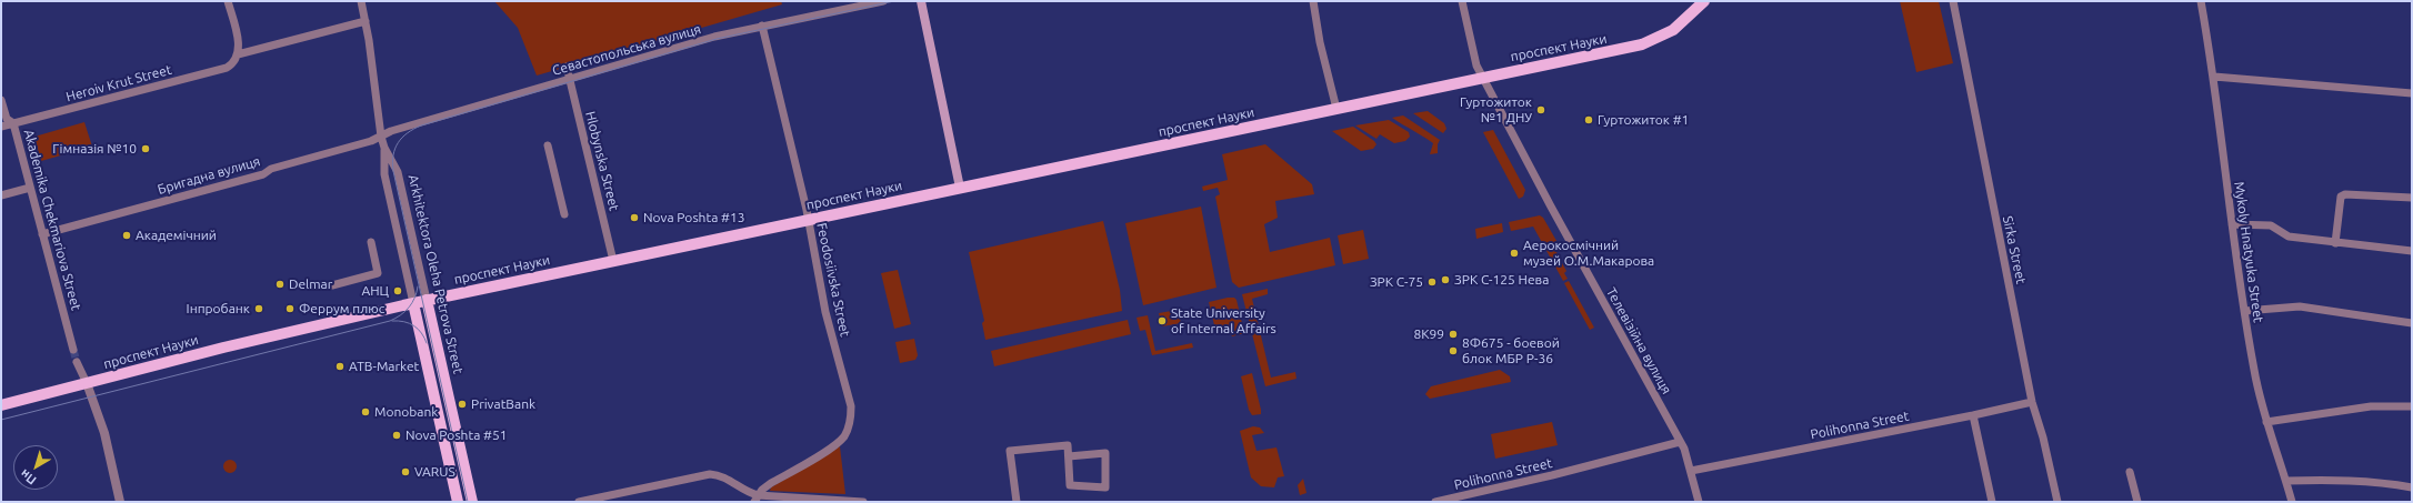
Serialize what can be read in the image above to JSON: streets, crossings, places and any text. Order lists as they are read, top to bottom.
{
  "streets": {
    "main road": ["проспект Науки", "Arkhitektora Oleha Petrova Street"],
    "street": [
      "Севастопольська вулиця",
      "Heroiv Krut Street",
      "Hlobynska Street",
      "Бригадна вулиця",
      "Akademika Chekmariova Street",
      "Sirka Street",
      "Mykoly Hnatyuka Street",
      "Feodosiivska Street",
      "Телевізійна вулиця",
      "Polihonna Street"
    ]
  },
  "crossings": [
    ["проспект Науки", "Hlobynska Street"],
    ["проспект Науки", "Arkhitektora Oleha Petrova Street"],
    ["проспект Науки", "Feodosiivska Street"],
    ["проспект Науки", "Телевізійна вулиця"],
    ["Севастопольська вулиця", "Hlobynska Street"],
    ["Севастопольська вулиця", "Бригадна вулиця"],
    ["Севастопольська вулиця", "Arkhitektora Oleha Petrova Street"],
    ["Севастопольська вулиця", "Feodosiivska Street"],
    ["Heroiv Krut Street", "Akademika Chekmariova Street"],
    ["Бригадна вулиця", "Akademika Chekmariova Street"],
    ["Бригадна вулиця", "Arkhitektora Oleha Petrova Street"],
    ["Sirka Street", "Polihonna Street"],
    ["Телевізійна вулиця", "Polihonna Street"]
  ],
  "places": [
    "Гуртожиток №1 ДНУ",
    "Гуртожиток #1",
    "Гімназія №10",
    "Nova Poshta #13",
    "Академічний",
    "Аерокосмічний музей О.М.Макарова",
    "ЗРК С-125 Нева",
    "ЗРК С-75",
    "Delmar",
    "АНЦ",
    "Інпробанк",
    "Феррум плюс",
    "State University of Internal Affairs",
    "8К99",
    "8Ф675 - боевой блок МБР Р-36",
    "ATB-Market",
    "PrivatBank",
    "Monobank",
    "Nova Poshta #51",
    "VARUS"
  ],
  "north": "bottom left"
}
